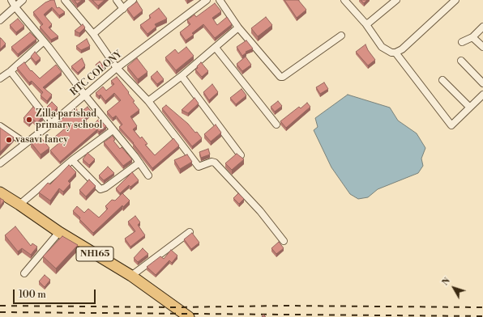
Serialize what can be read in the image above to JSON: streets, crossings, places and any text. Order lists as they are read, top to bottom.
{
  "streets": {
    "highway": ["NH165"],
    "street": ["RTC COLONY"]
  },
  "places": ["Zilla parishad primary school", "vasavi fancy"],
  "scale_bar": "100 m",
  "north": "top left"
}
